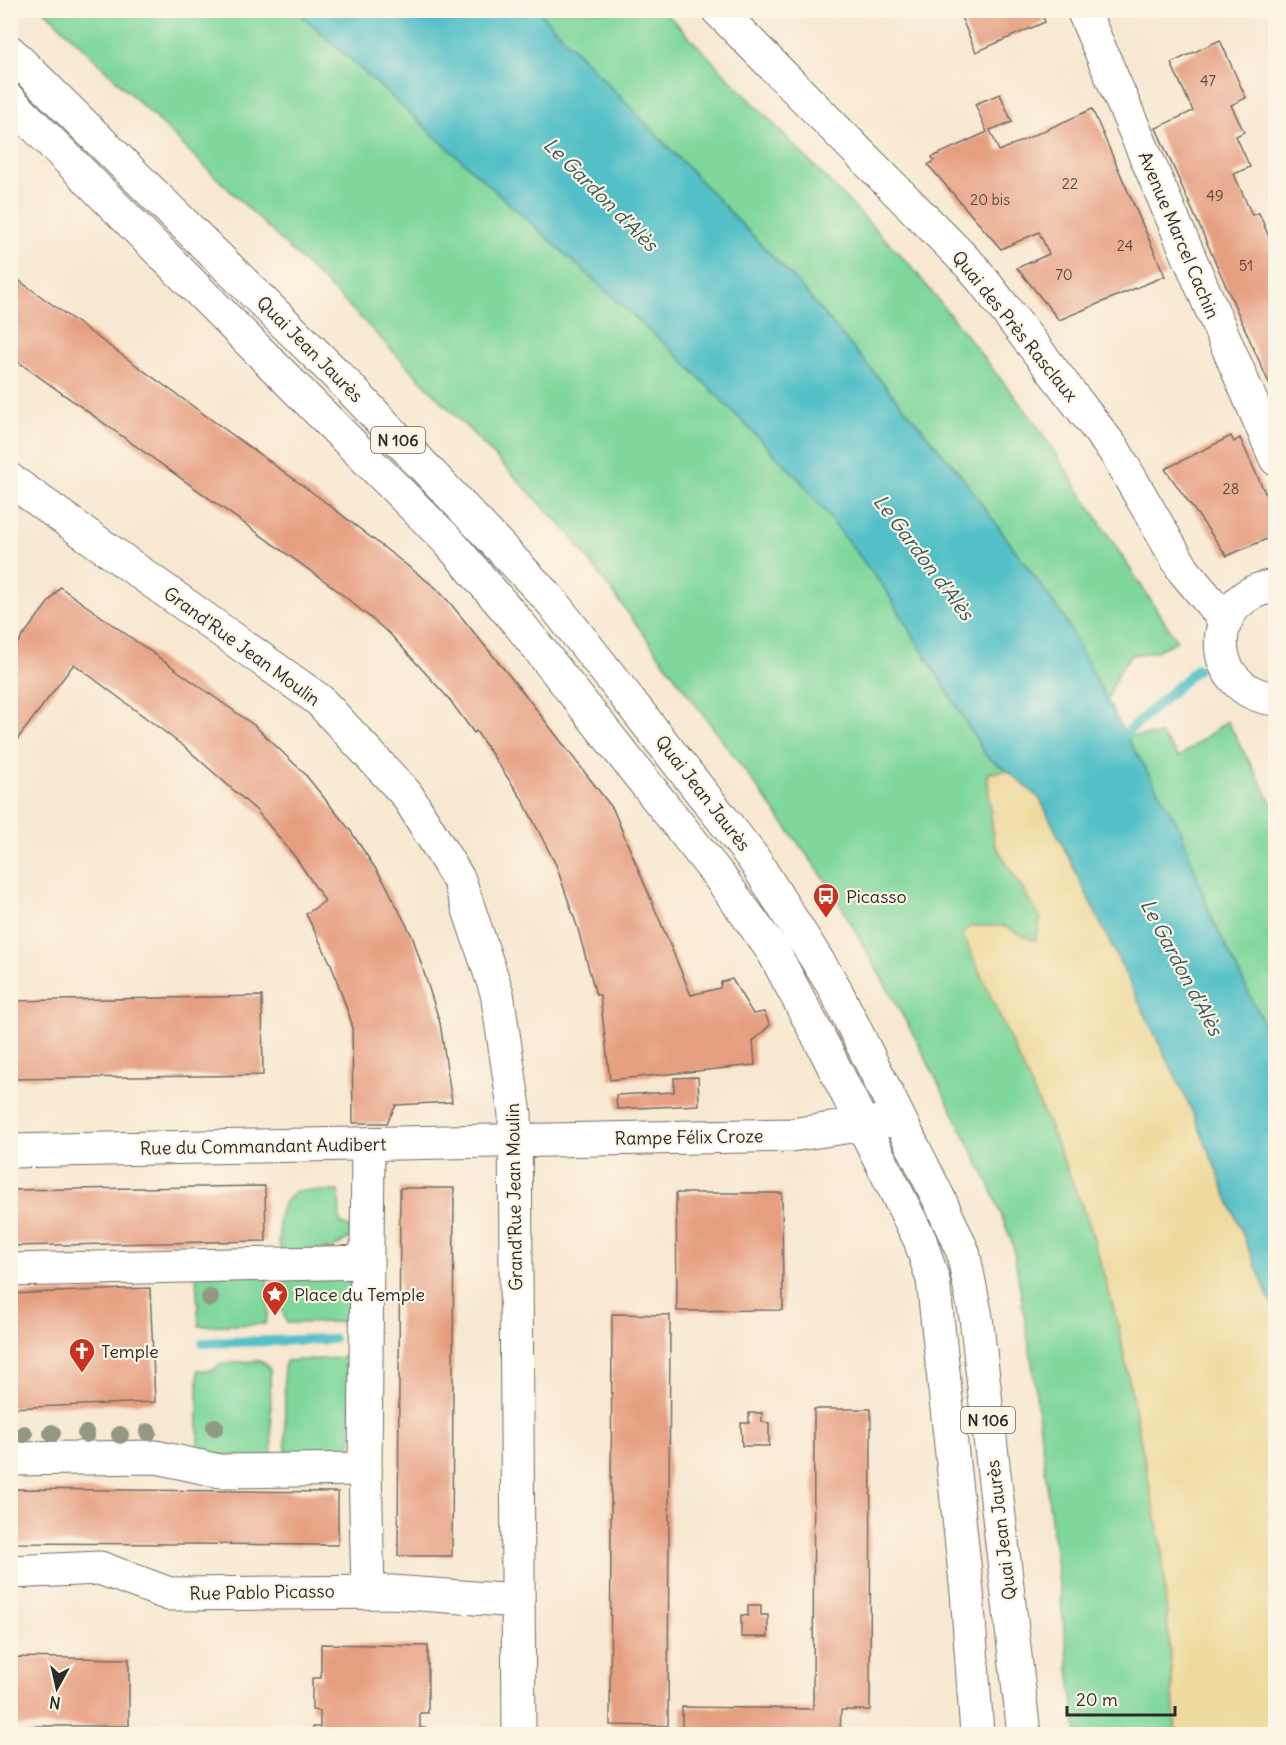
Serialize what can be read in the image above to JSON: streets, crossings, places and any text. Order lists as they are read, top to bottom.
{
  "streets": {
    "main road": [
      "Avenue Marcel Cachin",
      "Quai des Près Rasclaux",
      "Quai Jean Jaurès",
      "N 106",
      "Grand'Rue Jean Moulin",
      "Rampe Félix Croze",
      "Rue du Commandant Audibert",
      "Rue Pablo Picasso"
    ]
  },
  "crossings": [
    ["Quai Jean Jaurès", "N 106"],
    ["Quai Jean Jaurès", "Rampe Félix Croze"],
    ["Grand'Rue Jean Moulin", "Rampe Félix Croze"],
    ["Grand'Rue Jean Moulin", "Rue du Commandant Audibert"],
    ["Grand'Rue Jean Moulin", "Rue Pablo Picasso"],
    ["Rampe Félix Croze", "Rue du Commandant Audibert"]
  ],
  "water": ["Le Gardon d'Alès"],
  "places": {
    "bus stop": ["Picasso"],
    "place": ["Place du Temple"],
    "church": ["Temple"]
  },
  "house_numbers": [
    "47",
    "22",
    "49",
    "20 bis",
    "24",
    "51",
    "70",
    "28"
  ],
  "scale_bar": "20 m",
  "north": "bottom"
}
